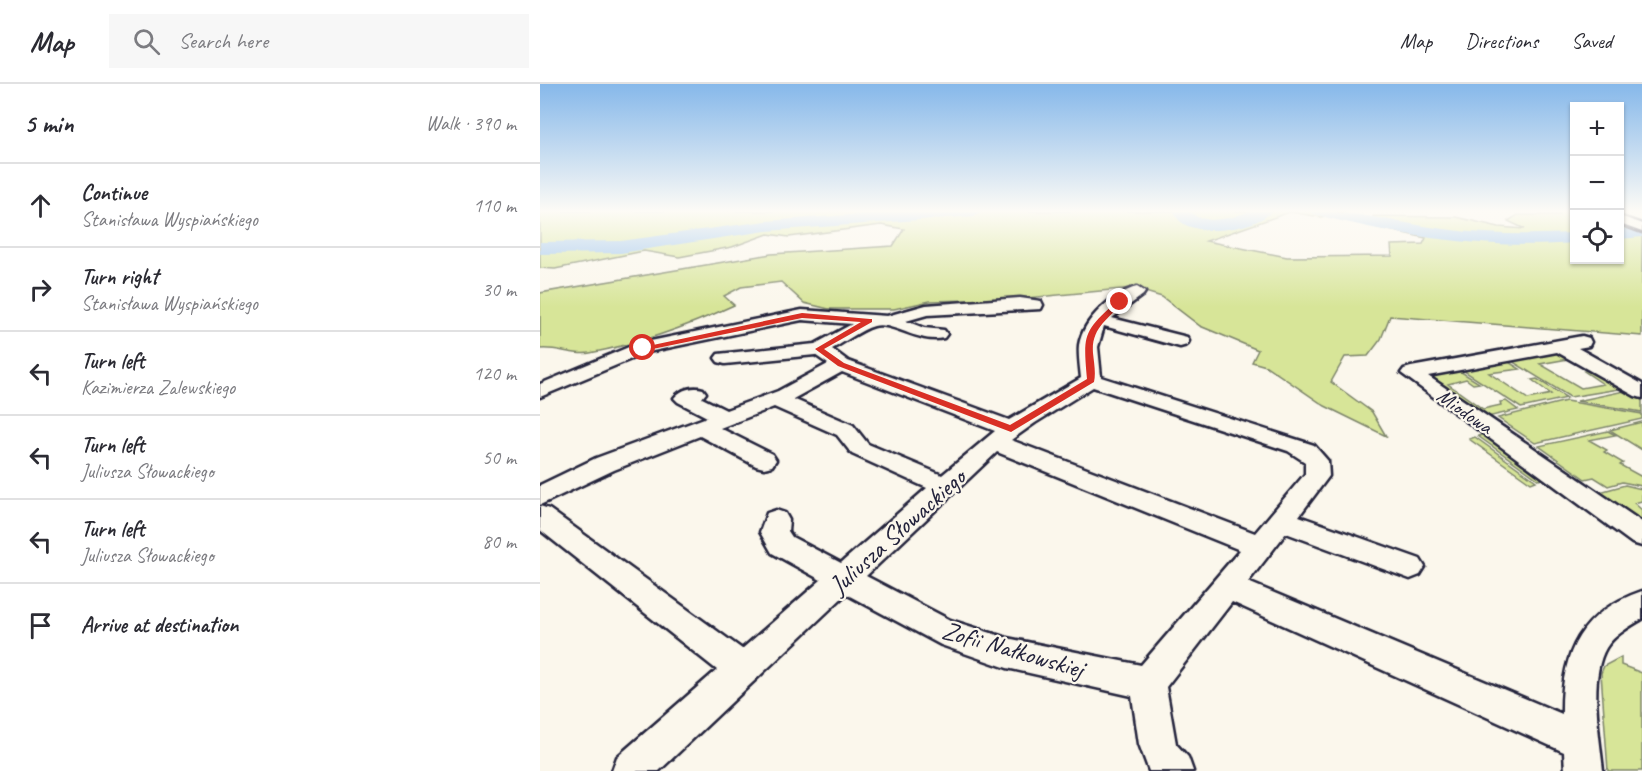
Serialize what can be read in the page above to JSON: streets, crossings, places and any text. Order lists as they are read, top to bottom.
{
  "streets": {
    "street": ["Miodowa", "Juliusza Słowackiego", "Zofii Nałkowskiej"]
  },
  "crossings": [
    ["Juliusza Słowackiego", "Zofii Nałkowskiej"]
  ],
  "page": {
    "header": "Map",
    "search": "Search here",
    "nav": ["Map", "Directions", "Saved"],
    "heading": ["5 min", "Walk · 390 m"],
    "map_buttons": ["+", "−"],
    "list": [
      ["Continue", "Stanisława Wyspiańskiego", "110 m"],
      ["Turn right", "Stanisława Wyspiańskiego", "30 m"],
      ["Turn left", "Kazimierza Zalewskiego", "120 m"],
      ["Turn left", "Juliusza Słowackiego", "50 m"],
      ["Turn left", "Juliusza Słowackiego", "80 m"],
      "Arrive at destination"
    ]
  }
}
